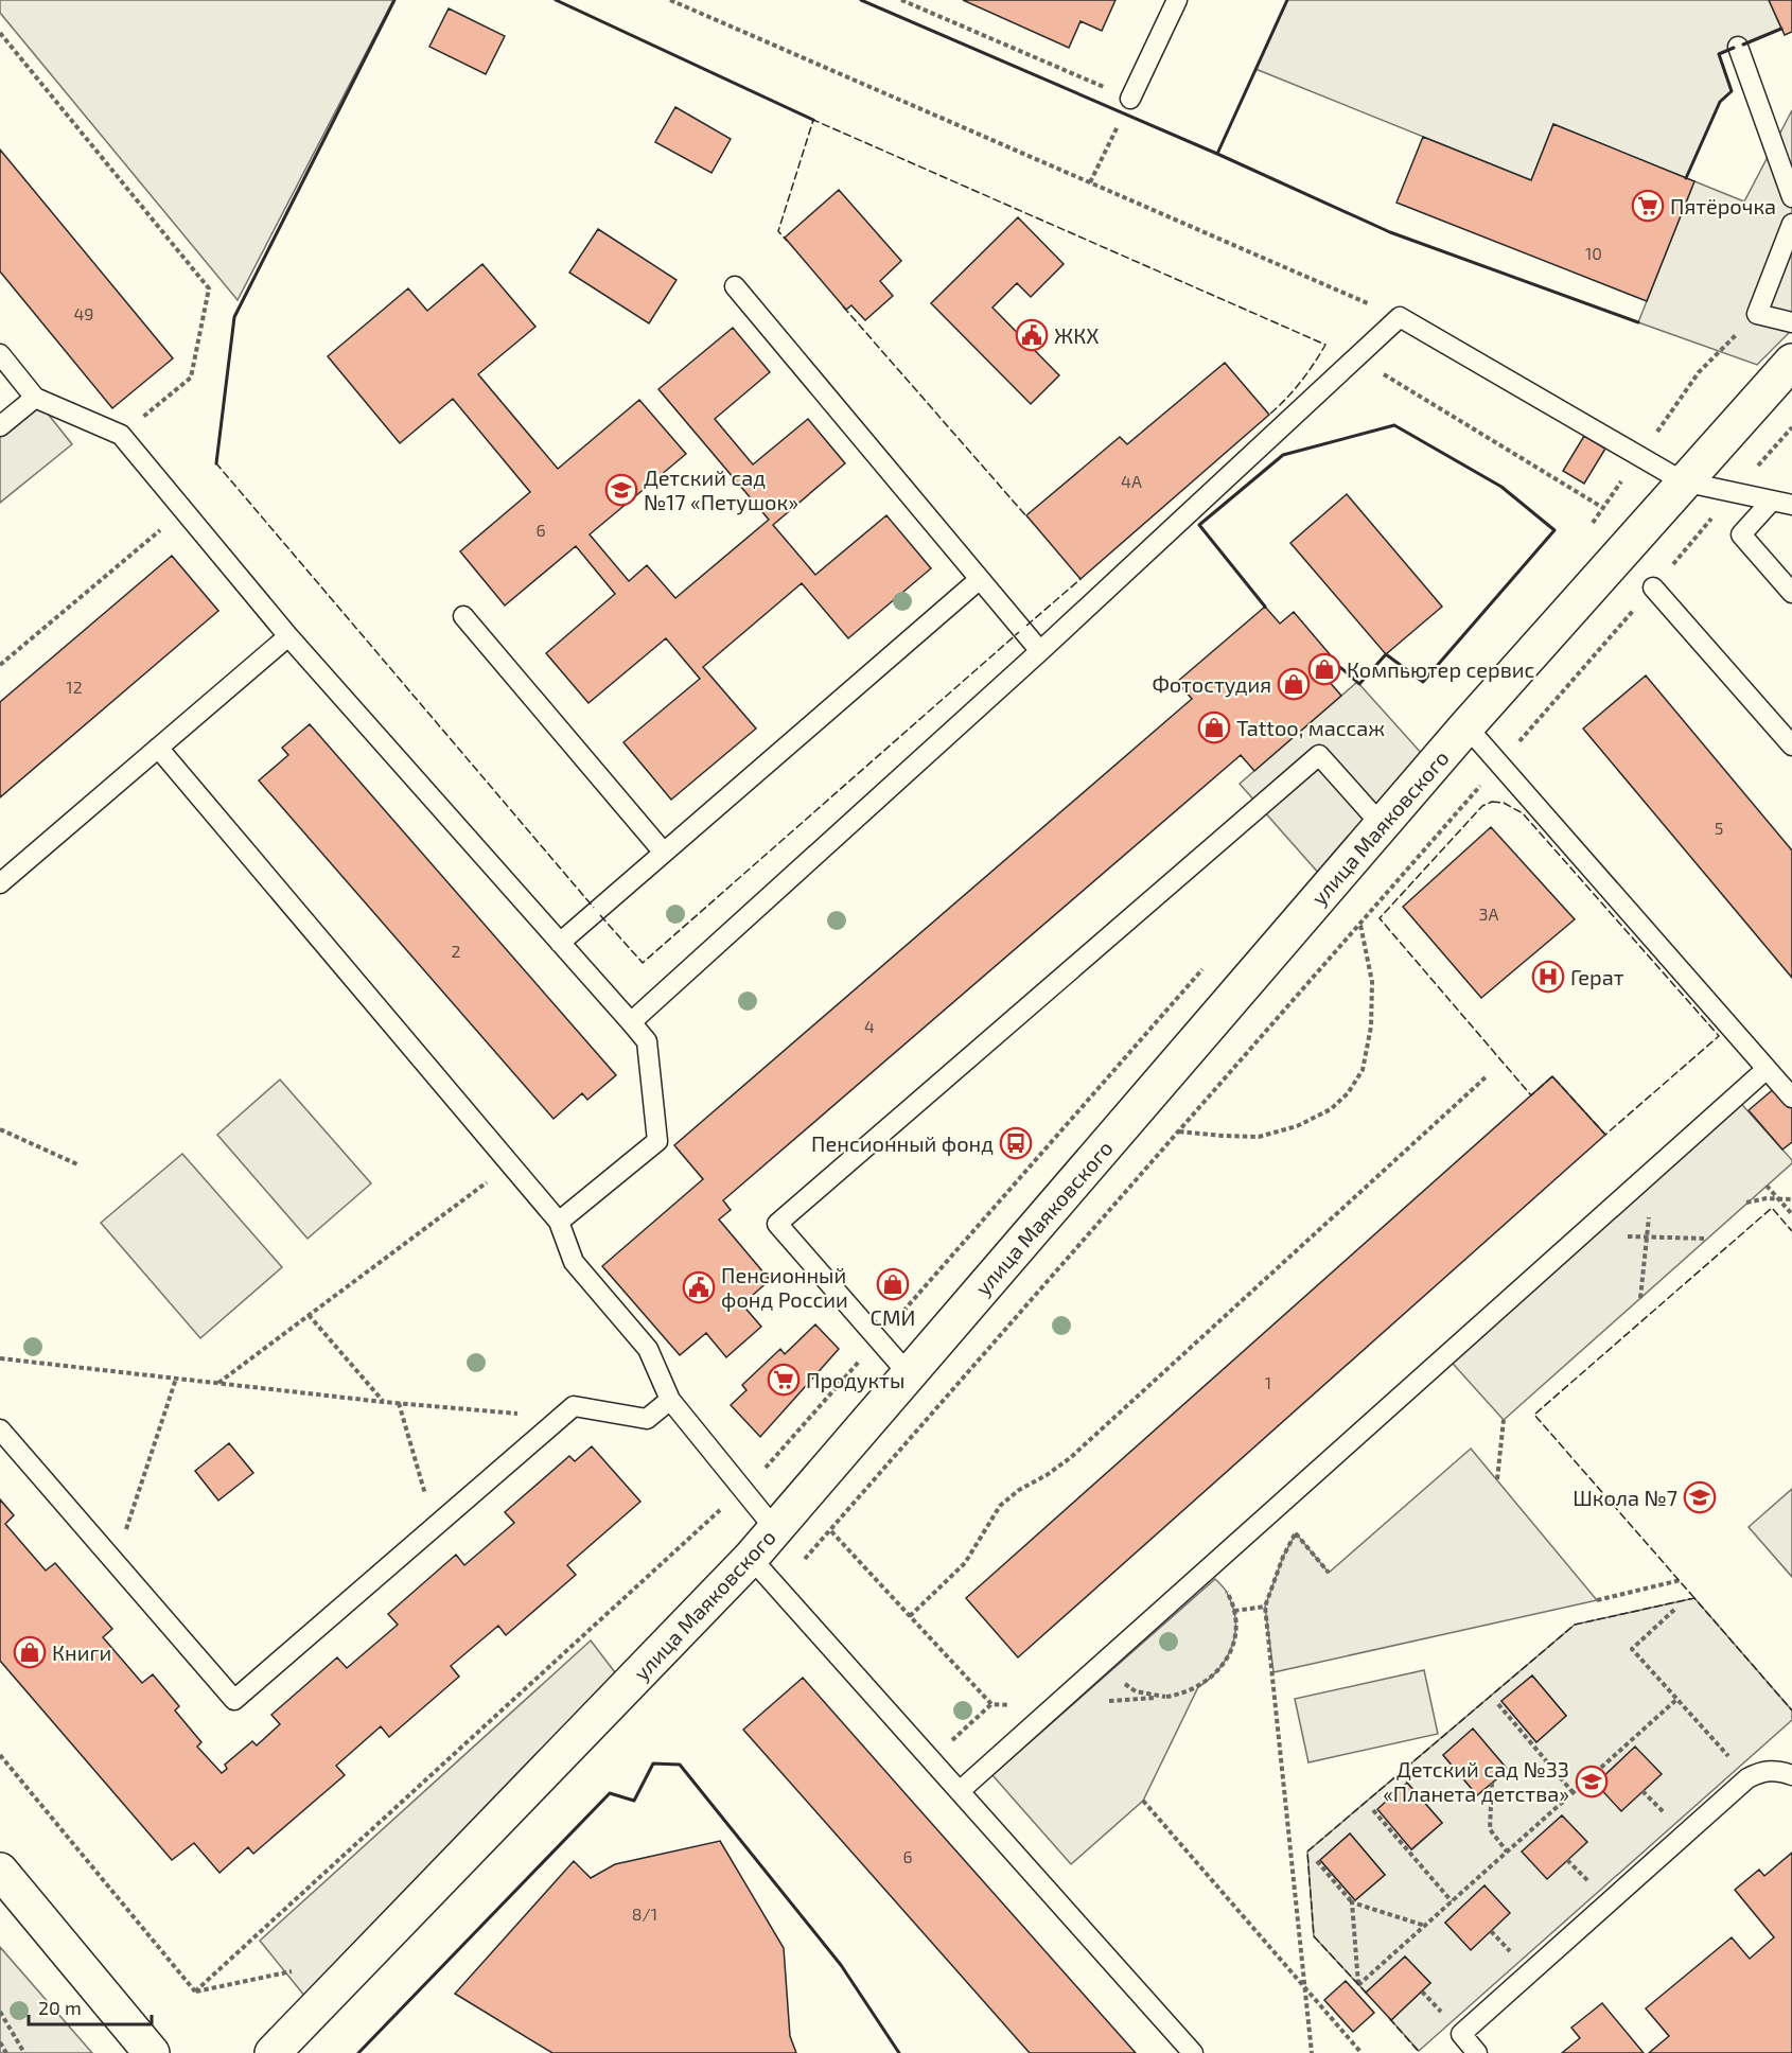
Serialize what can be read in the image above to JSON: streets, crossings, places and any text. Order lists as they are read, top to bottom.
{
  "streets": {
    "street": ["улица Маяковского"]
  },
  "places": {
    "supermarket": ["Пятёрочка", "Продукты"],
    "public building": ["ЖКХ", "Пенсионный фонд России"],
    "school or university": ["Детский сад №17 «Петушок»", "Школа №7", "Детский сад №33 «Планета детства»"],
    "shop": [
      "Компьютер сервис",
      "Фотостудия",
      "Tattoo, массаж",
      "СМИ",
      "Книги"
    ],
    "hospital": ["Герат"],
    "bus stop": ["Пенсионный фонд"]
  },
  "house_numbers": [
    "10",
    "49",
    "4А",
    "6",
    "12",
    "5",
    "3А",
    "2",
    "4",
    "1",
    "6",
    "8/1"
  ],
  "scale_bar": "20 m"
}
